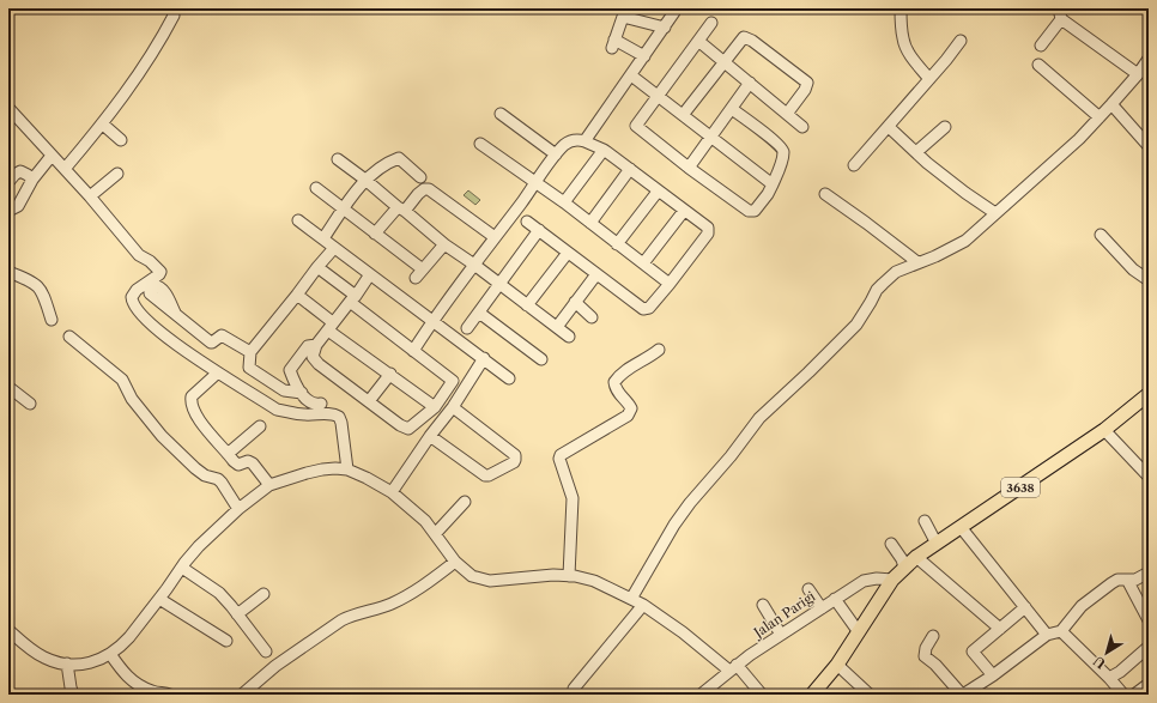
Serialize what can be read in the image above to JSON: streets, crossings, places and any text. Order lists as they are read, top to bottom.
{
  "streets": {
    "main road": ["3638"],
    "street": ["Jalan Parigi"]
  },
  "crossings": [
    ["3638", "Jalan Parigi"]
  ],
  "north": "bottom left"
}
